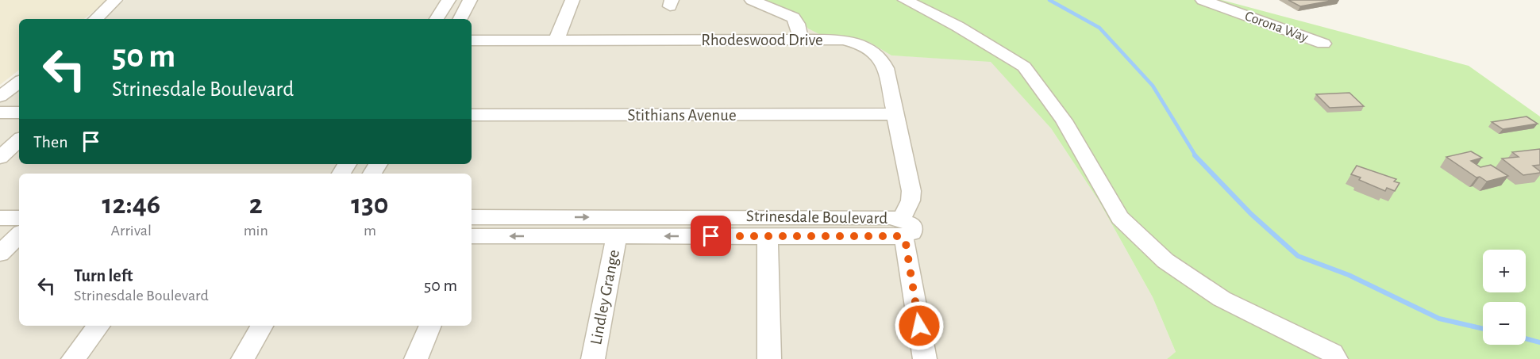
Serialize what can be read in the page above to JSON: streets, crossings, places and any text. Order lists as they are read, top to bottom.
{
  "streets": {
    "street": [
      "Corona Way",
      "Rhodeswood Drive",
      "Stithians Avenue",
      "Strinesdale Boulevard",
      "Lindley Grange"
    ]
  },
  "crossings": [
    ["Rhodeswood Drive", "Stithians Avenue"],
    ["Rhodeswood Drive", "Strinesdale Boulevard"],
    ["Strinesdale Boulevard", "Lindley Grange"]
  ],
  "page": {
    "turn": ["50 m", "Strinesdale Boulevard"],
    "then": "Then",
    "eta": [
      "12:46",
      "Arrival",
      "2",
      "min",
      "130",
      "m"
    ],
    "map_buttons": ["+", "−"],
    "list": [
      {
        "name": "Turn left",
        "note": "Strinesdale Boulevard",
        "value": "50 m"
      }
    ]
  }
}
